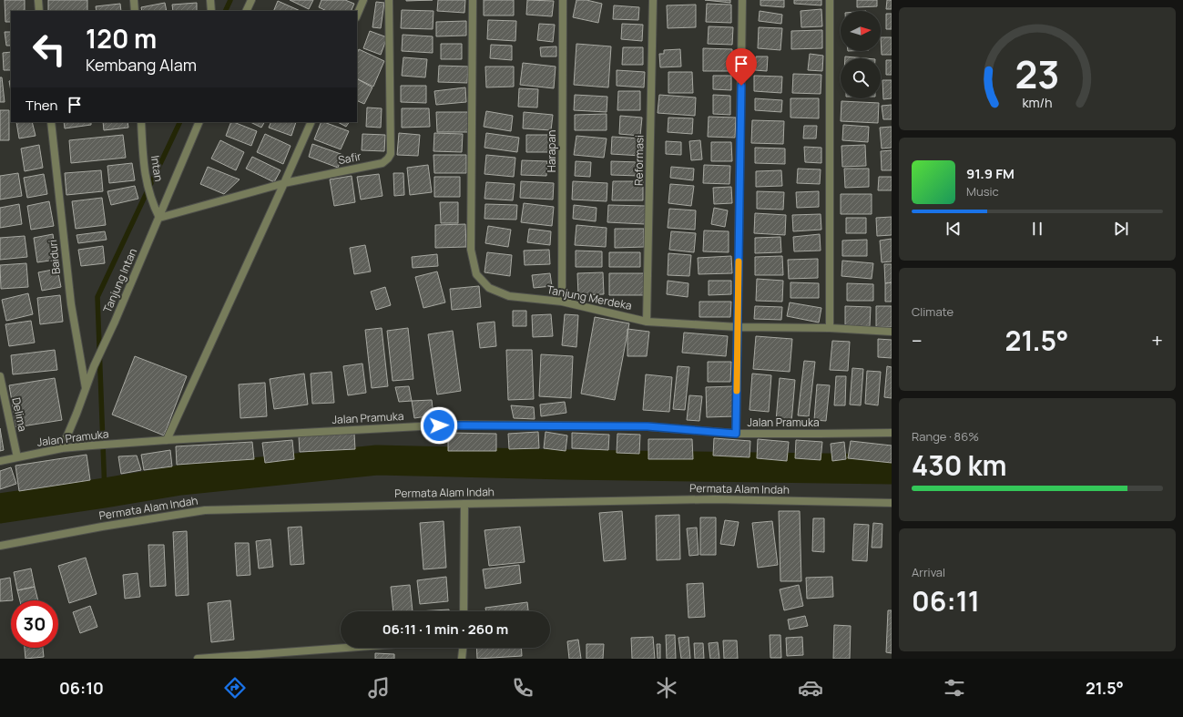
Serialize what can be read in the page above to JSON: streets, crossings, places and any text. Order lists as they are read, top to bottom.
{
  "streets": {
    "street": [
      "Harapan",
      "Safir",
      "Reformasi",
      "Intan",
      "Baiduri",
      "Tanjung Intan",
      "Tanjung Merdeka",
      "Delima",
      "Jalan Pramuka",
      "Permata Alam Indah"
    ]
  },
  "crossings": [
    ["Harapan", "Tanjung Merdeka"],
    ["Safir", "Intan"],
    ["Safir", "Tanjung Intan"],
    ["Reformasi", "Tanjung Merdeka"],
    ["Intan", "Tanjung Intan"],
    ["Baiduri", "Tanjung Intan"],
    ["Tanjung Intan", "Jalan Pramuka"],
    ["Delima", "Jalan Pramuka"]
  ],
  "north": "right",
  "page": {
    "turn": ["120 m", "Kembang Alam"],
    "then": "Then",
    "song": ["91.9 FM", "Music"],
    "tile": [
      "Climate",
      ["Range · 86%", "430 km"],
      ["Arrival", "06:11"]
    ],
    "heat": ["−", "21.5°", "+"],
    "limit": "30",
    "trip": "06:11 · 1 min · 260 m",
    "tabs": ["06:10", "21.5°"],
    "gauge": ["23", "km/h"]
  }
}
